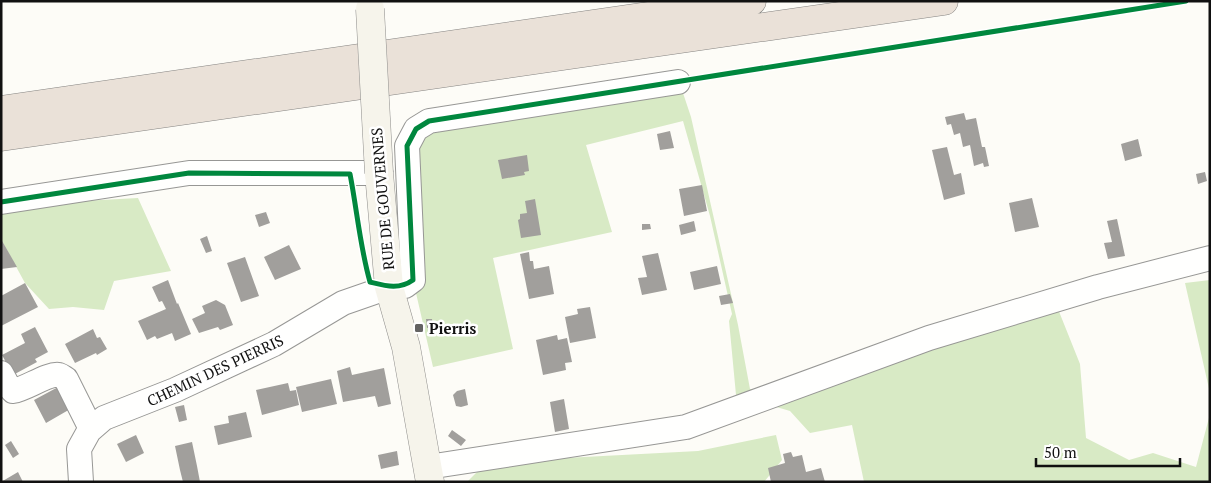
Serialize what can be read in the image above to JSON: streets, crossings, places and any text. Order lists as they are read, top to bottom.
{
  "streets": {
    "street": ["RUE DE GOUVERNES", "CHEMIN DES PIERRIS"]
  },
  "crossings": [
    ["RUE DE GOUVERNES", "CHEMIN DES PIERRIS"]
  ],
  "places": {
    "transit": ["Pierris"]
  },
  "scale_bar": "50 m"
}
